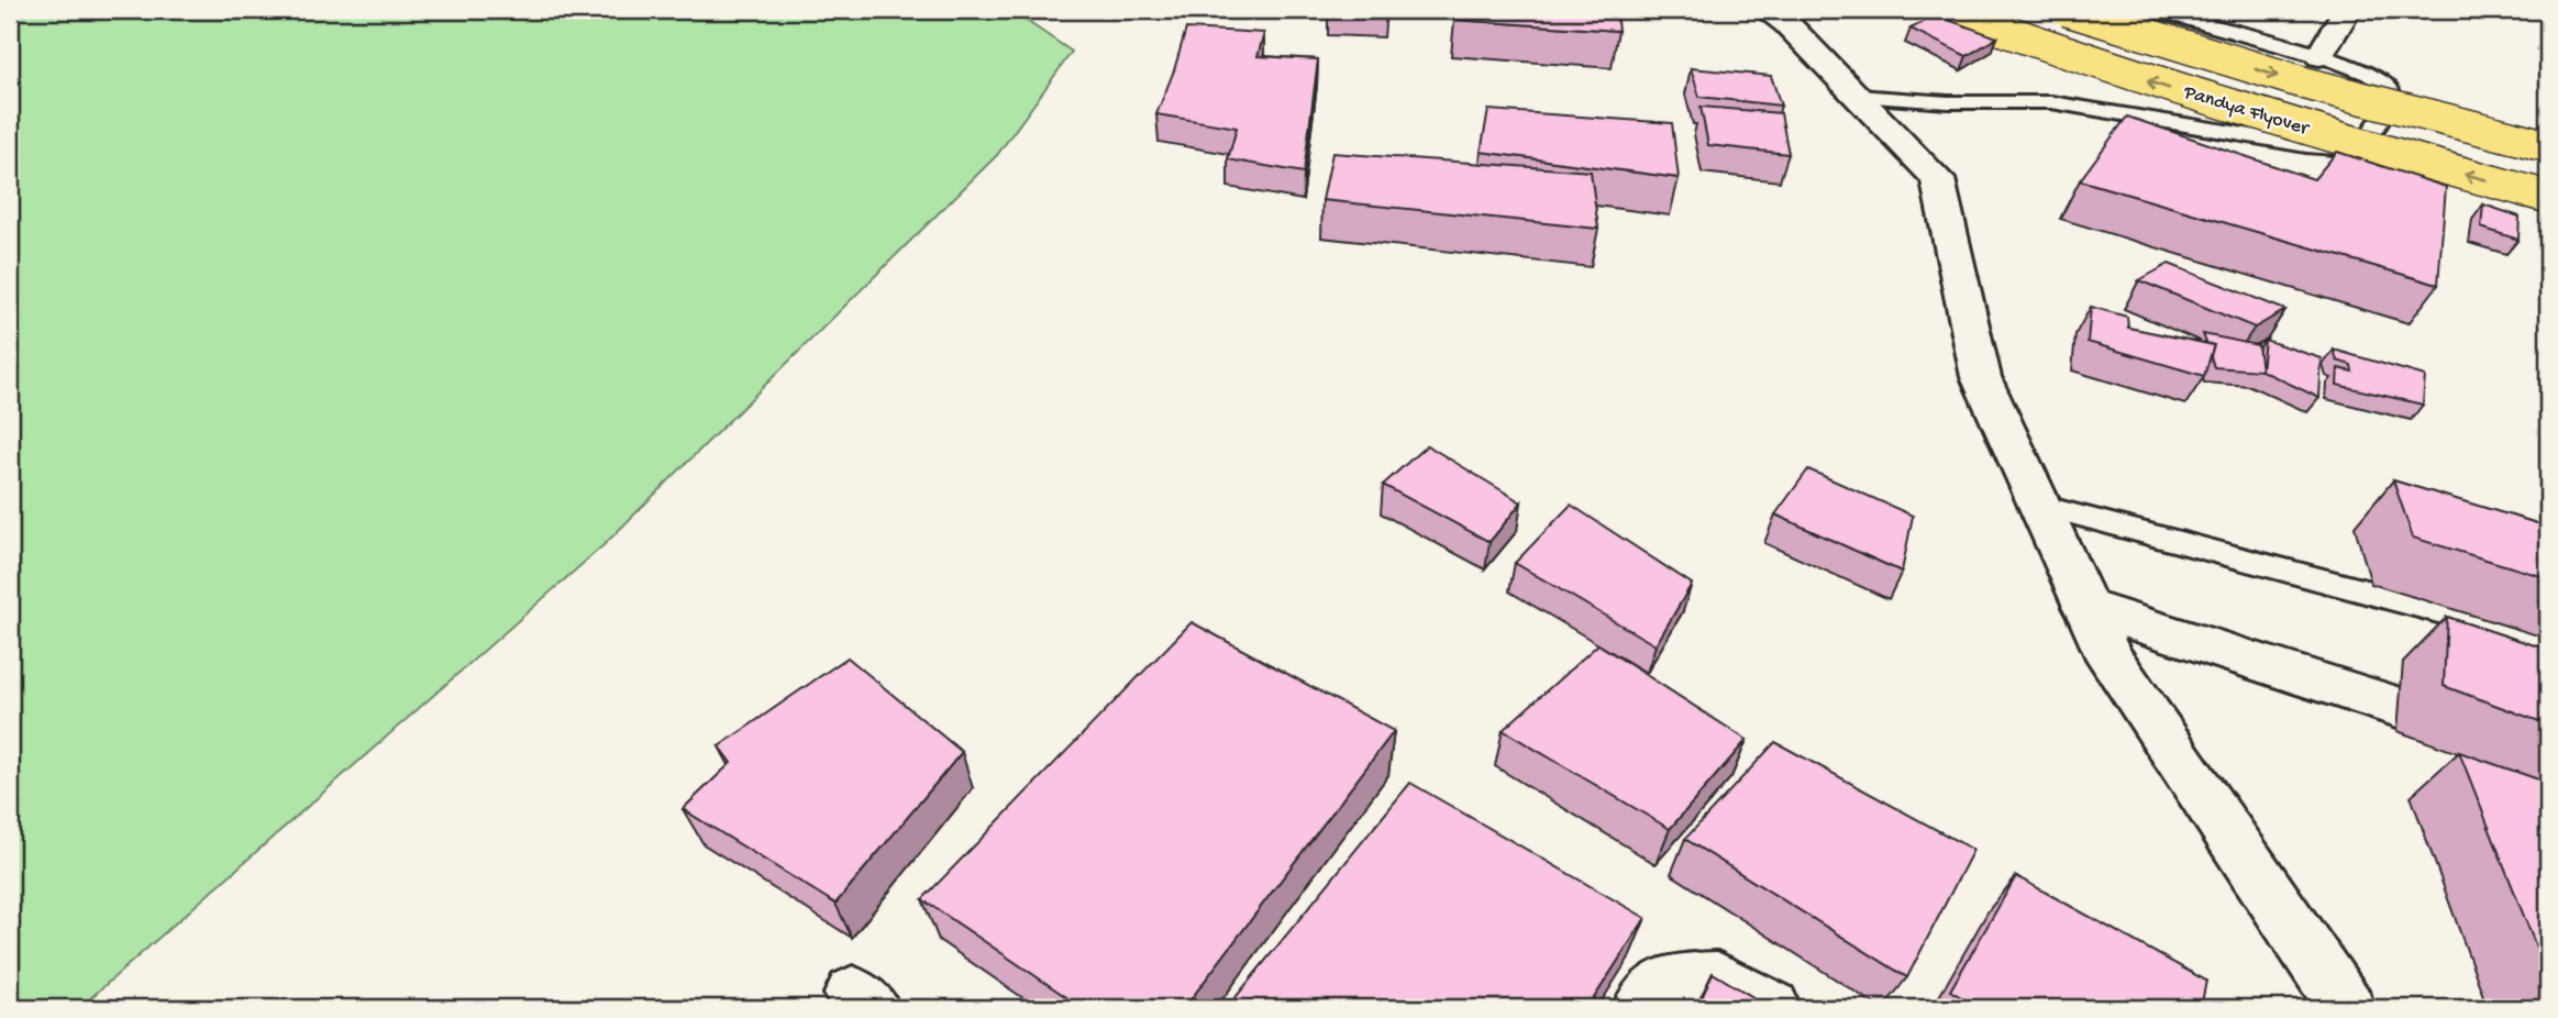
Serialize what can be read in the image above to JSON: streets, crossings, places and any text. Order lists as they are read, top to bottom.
{
  "streets": {
    "main road": ["Pandya Flyover"]
  }
}
